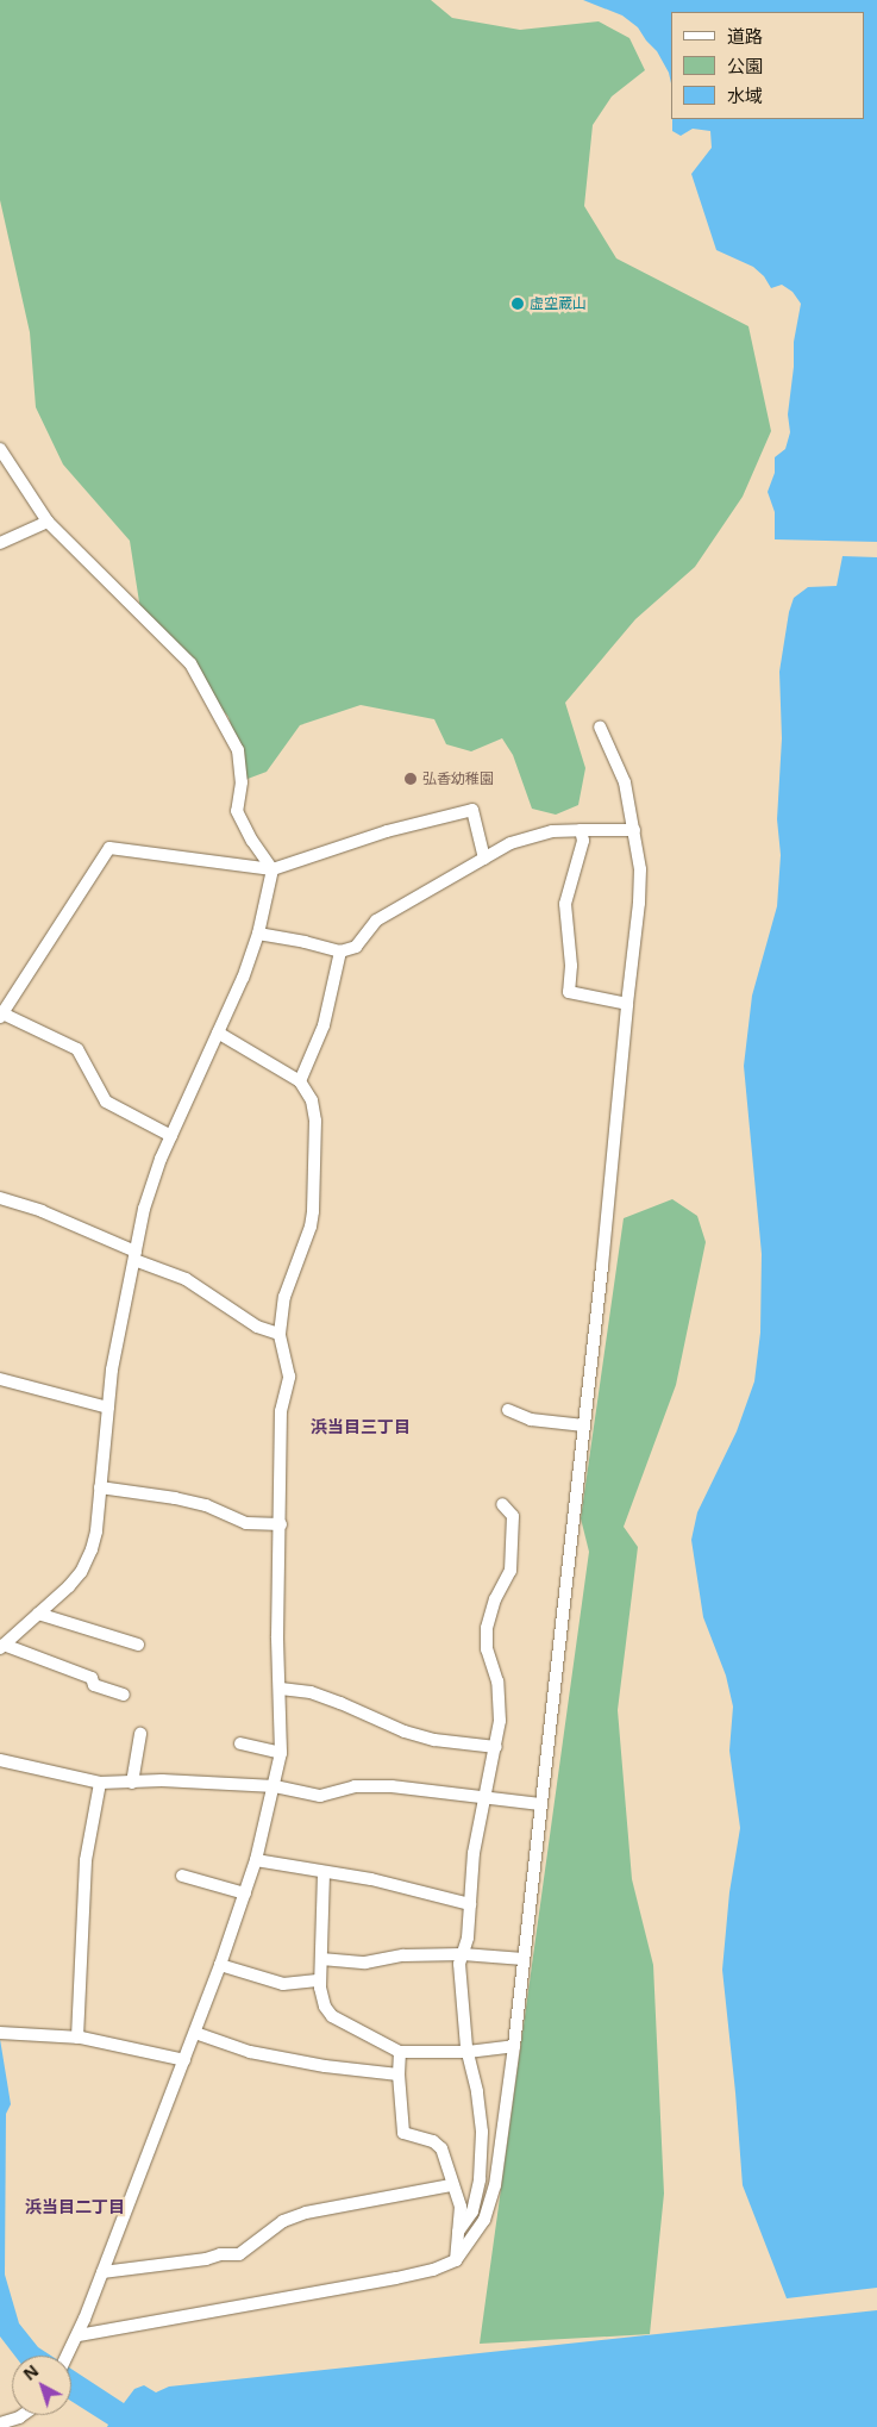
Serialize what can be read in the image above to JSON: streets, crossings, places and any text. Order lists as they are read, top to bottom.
{
  "districts": ["浜当目三丁目", "浜当目二丁目"],
  "places": ["虚空蔵山", "弘香幼稚園"],
  "legend": ["道路", "公園", "水域"],
  "north": "top left"
}
